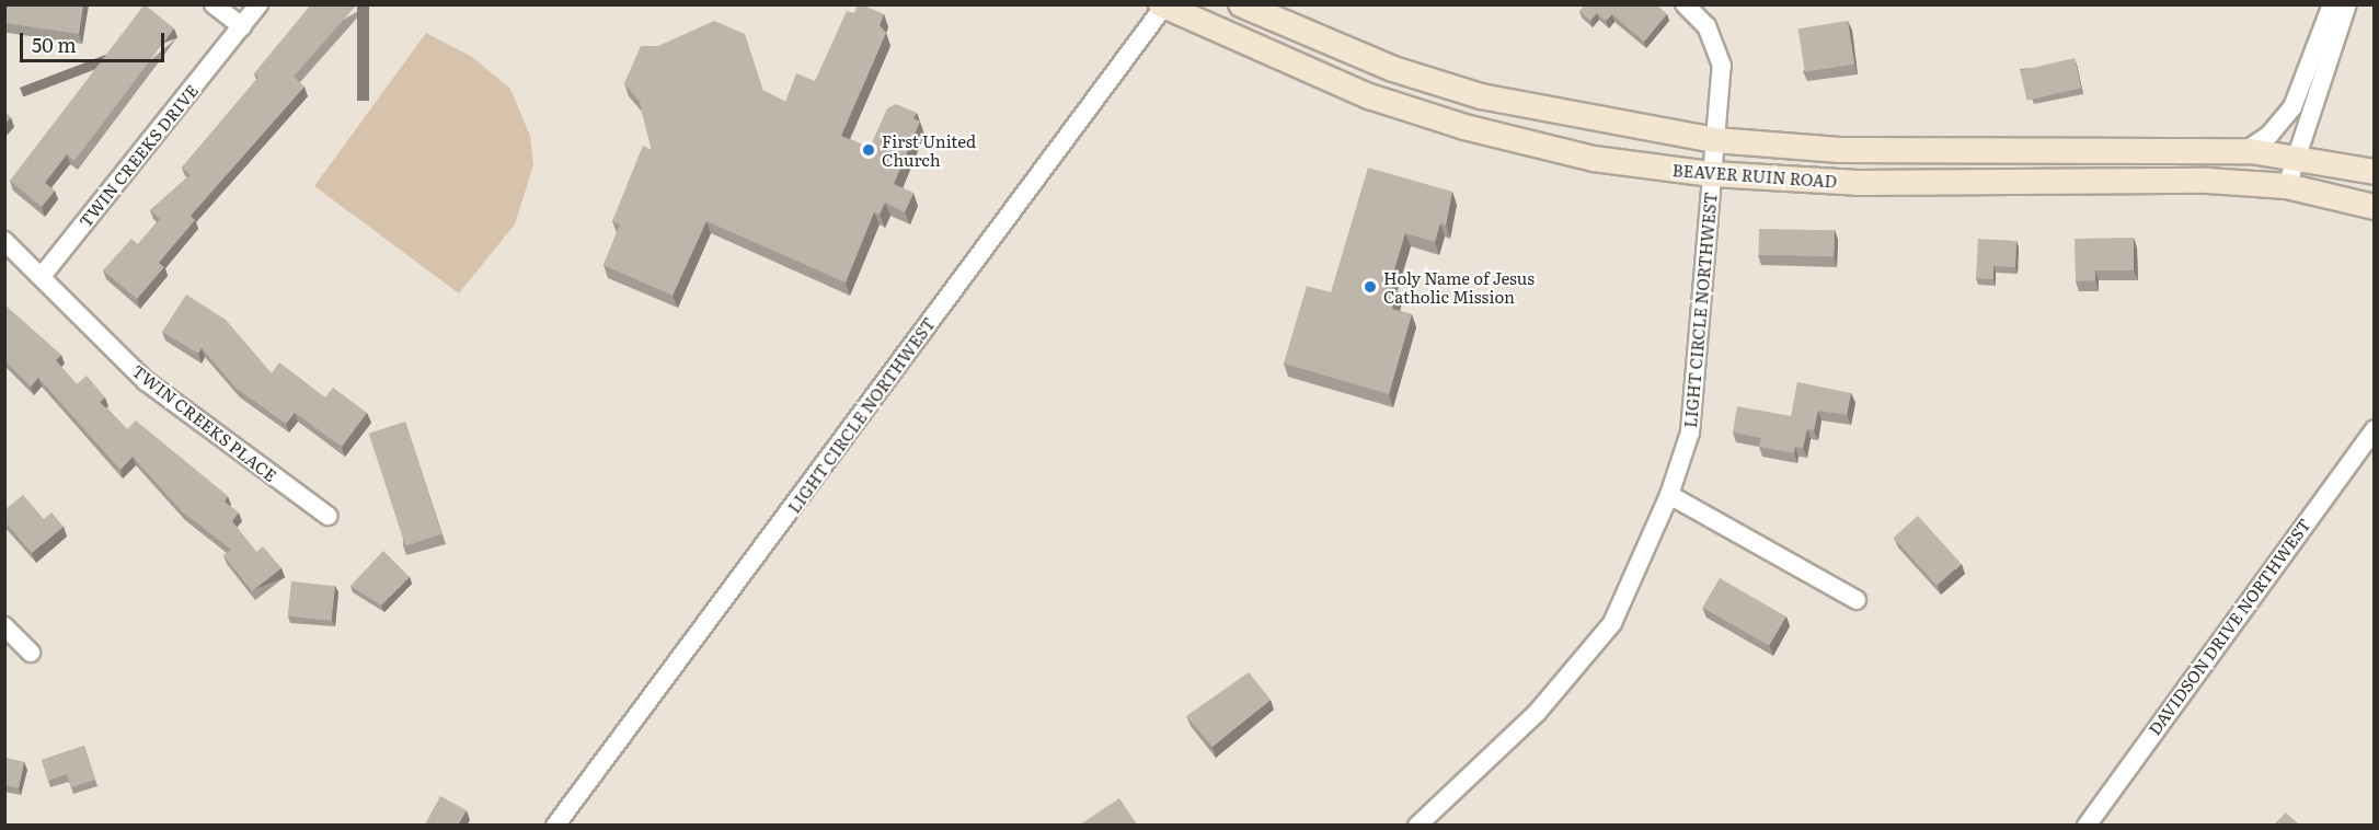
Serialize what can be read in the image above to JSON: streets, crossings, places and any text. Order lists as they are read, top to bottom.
{
  "streets": {
    "main road": ["BEAVER RUIN ROAD"],
    "street": [
      "TWIN CREEKS DRIVE",
      "LIGHT CIRCLE NORTHWEST",
      "TWIN CREEKS PLACE",
      "DAVIDSON DRIVE NORTHWEST"
    ]
  },
  "crossings": [
    ["TWIN CREEKS DRIVE", "TWIN CREEKS PLACE"],
    ["BEAVER RUIN ROAD", "LIGHT CIRCLE NORTHWEST"]
  ],
  "places": ["First United Church", "Holy Name of Jesus Catholic Mission"],
  "scale_bar": "50 m"
}
